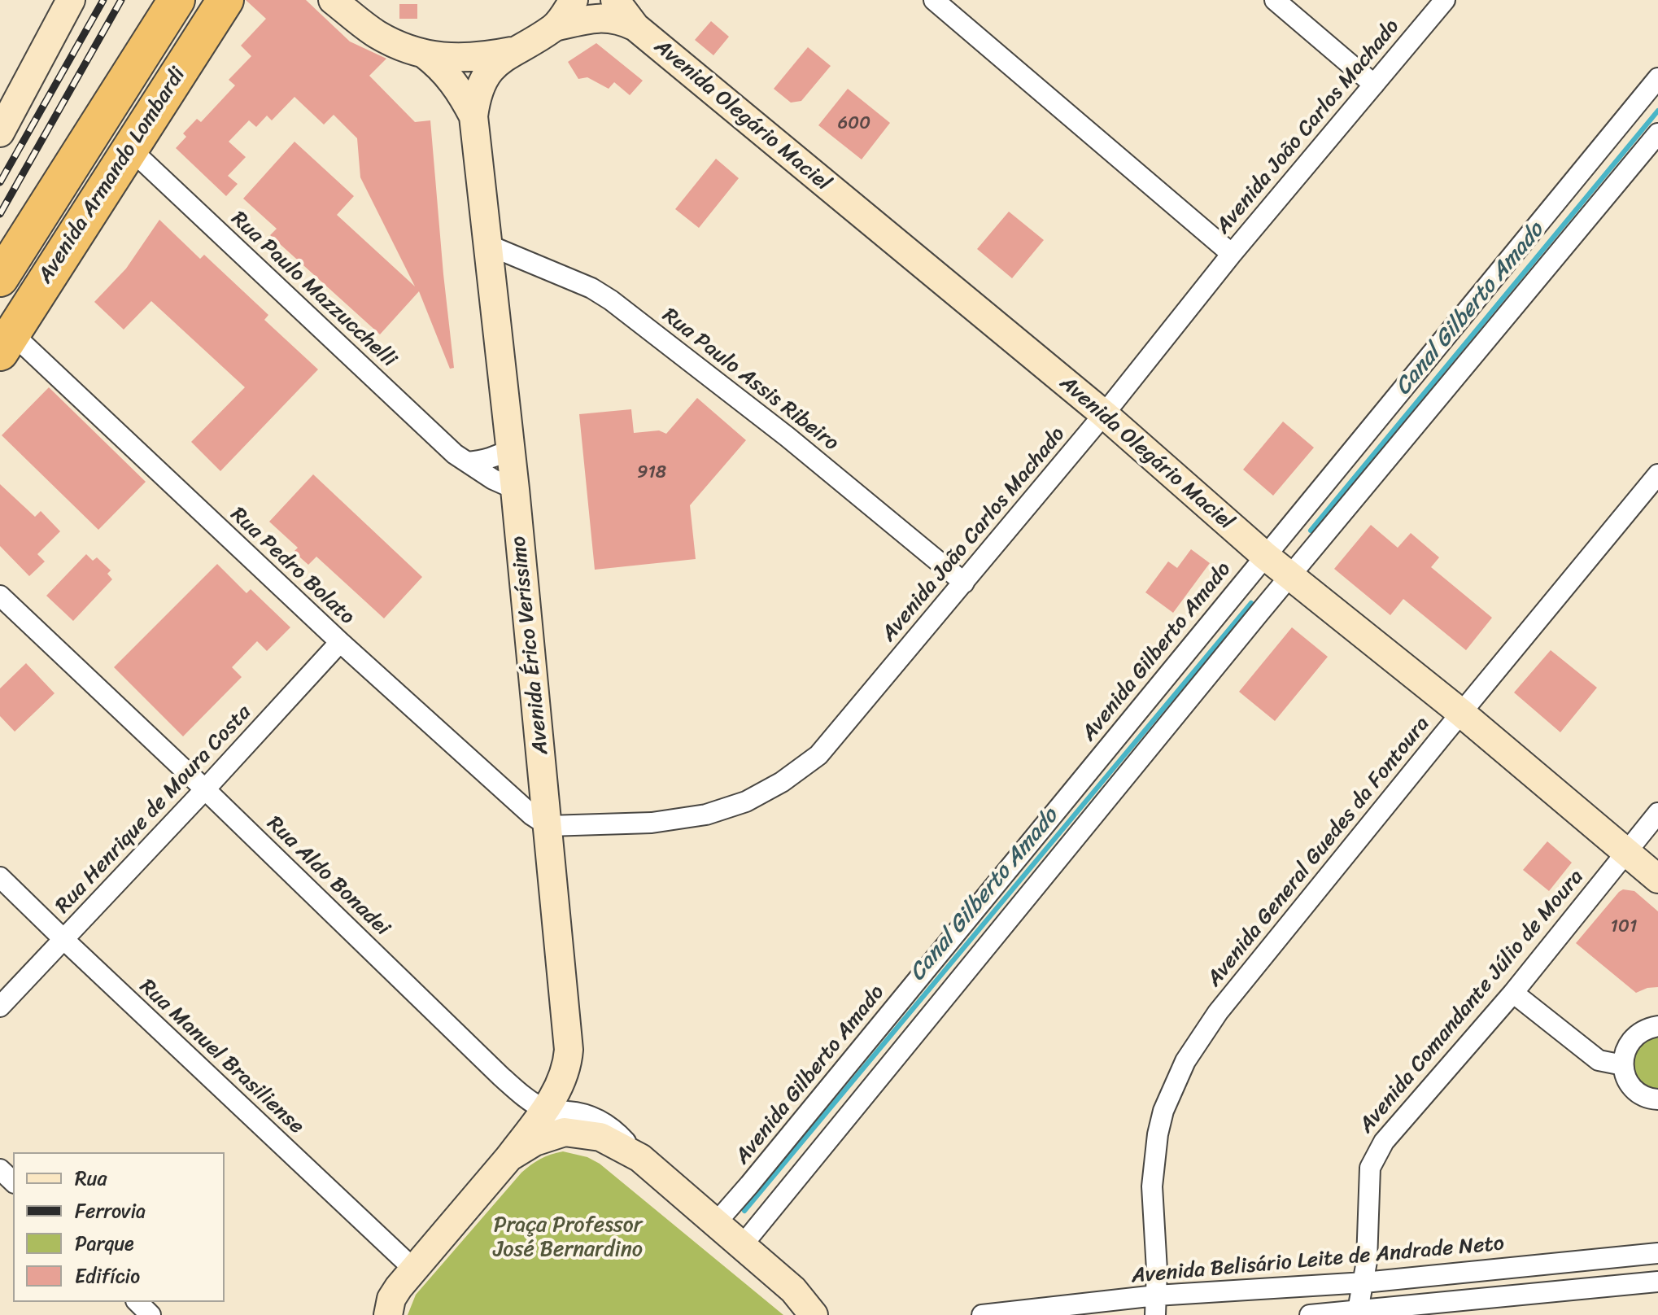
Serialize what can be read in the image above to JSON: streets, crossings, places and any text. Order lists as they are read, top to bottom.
{
  "streets": {
    "highway": ["Avenida Armando Lombardi"],
    "main road": ["Avenida Olegário Maciel", "Avenida Érico Veríssimo"],
    "street": [
      "Avenida João Carlos Machado",
      "Rua Paulo Mazzucchelli",
      "Rua Paulo Assis Ribeiro",
      "Rua Pedro Bolato",
      "Avenida Gilberto Amado",
      "Rua Henrique de Moura Costa",
      "Avenida General Guedes da Fontoura",
      "Rua Aldo Bonadei",
      "Avenida Comandante Júlio de Moura",
      "Rua Manuel Brasiliense",
      "Avenida Belisário Leite de Andrade Neto"
    ]
  },
  "crossings": [
    ["Avenida Olegário Maciel", "Avenida João Carlos Machado"],
    ["Avenida Olegário Maciel", "Avenida Gilberto Amado"],
    ["Avenida Olegário Maciel", "Avenida General Guedes da Fontoura"],
    ["Avenida Olegário Maciel", "Avenida Comandante Júlio de Moura"],
    ["Avenida João Carlos Machado", "Rua Paulo Assis Ribeiro"],
    ["Avenida João Carlos Machado", "Rua Pedro Bolato"],
    ["Avenida João Carlos Machado", "Avenida Érico Veríssimo"],
    ["Avenida Armando Lombardi", "Rua Paulo Mazzucchelli"],
    ["Avenida Armando Lombardi", "Rua Pedro Bolato"],
    ["Rua Paulo Mazzucchelli", "Avenida Érico Veríssimo"],
    ["Rua Paulo Assis Ribeiro", "Avenida Érico Veríssimo"],
    ["Rua Pedro Bolato", "Avenida Érico Veríssimo"],
    ["Rua Pedro Bolato", "Rua Henrique de Moura Costa"],
    ["Avenida Érico Veríssimo", "Rua Aldo Bonadei"],
    ["Rua Henrique de Moura Costa", "Rua Aldo Bonadei"],
    ["Rua Henrique de Moura Costa", "Rua Manuel Brasiliense"],
    ["Avenida General Guedes da Fontoura", "Avenida Belisário Leite de Andrade Neto"],
    ["Avenida Comandante Júlio de Moura", "Avenida Belisário Leite de Andrade Neto"]
  ],
  "water": ["Canal Gilberto Amado"],
  "parks": ["Praça Professor José Bernardino"],
  "house_numbers": ["600", "918", "101"],
  "legend": [
    "Rua",
    "Ferrovia",
    "Parque",
    "Edifício"
  ]
}
